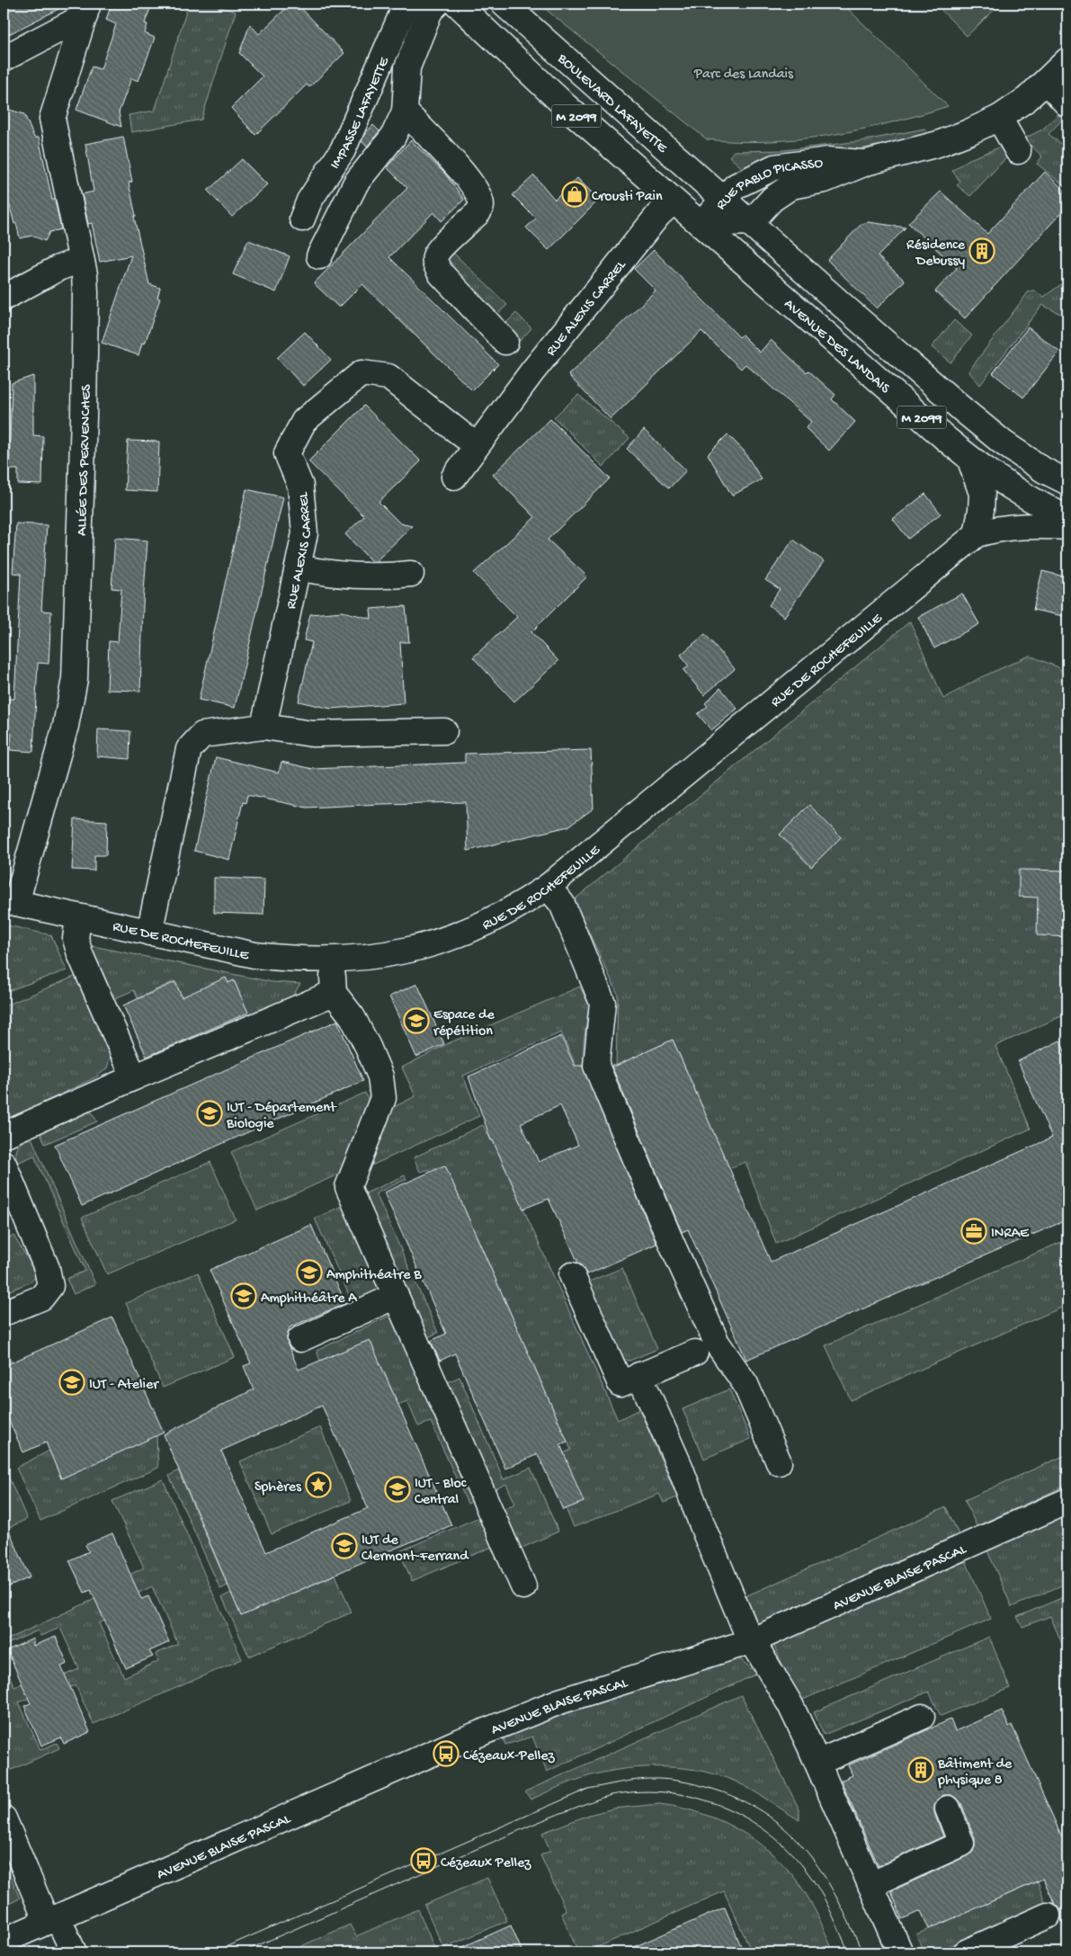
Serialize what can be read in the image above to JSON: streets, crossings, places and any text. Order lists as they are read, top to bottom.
{
  "streets": {
    "street": [
      "BOULEVARD LAFAYETTE",
      "IMPASSE LAFAYETTE",
      "M 2099",
      "RUE PABLO PICASSO",
      "RUE ALEXIS CARREL",
      "AVENUE DES LANDAIS",
      "ALLÉE DES PERVENCHES",
      "RUE DE ROCHEFEUILLE",
      "AVENUE BLAISE PASCAL"
    ]
  },
  "crossings": [
    ["BOULEVARD LAFAYETTE", "M 2099"],
    ["BOULEVARD LAFAYETTE", "RUE PABLO PICASSO"],
    ["M 2099", "RUE PABLO PICASSO"],
    ["M 2099", "RUE ALEXIS CARREL"],
    ["M 2099", "AVENUE DES LANDAIS"],
    ["RUE PABLO PICASSO", "AVENUE DES LANDAIS"],
    ["ALLÉE DES PERVENCHES", "RUE DE ROCHEFEUILLE"]
  ],
  "parks": ["Parc des Landais"],
  "places": {
    "shop": ["Crousti Pain"],
    "building": ["Résidence Debussy", "Bâtiment de physique 8"],
    "school or university": [
      "Espace de répétition",
      "IUT - Département Biologie",
      "Amphithéatre B",
      "Amphithéâtre A",
      "IUT - Atelier",
      "IUT - Bloc Central",
      "IUT de Clermont-Ferrand"
    ],
    "office": ["INRAE"],
    "place": ["Sphères"],
    "bus stop": ["Cézeaux-Pellez", "Cézeaux Pellez"]
  }
}
